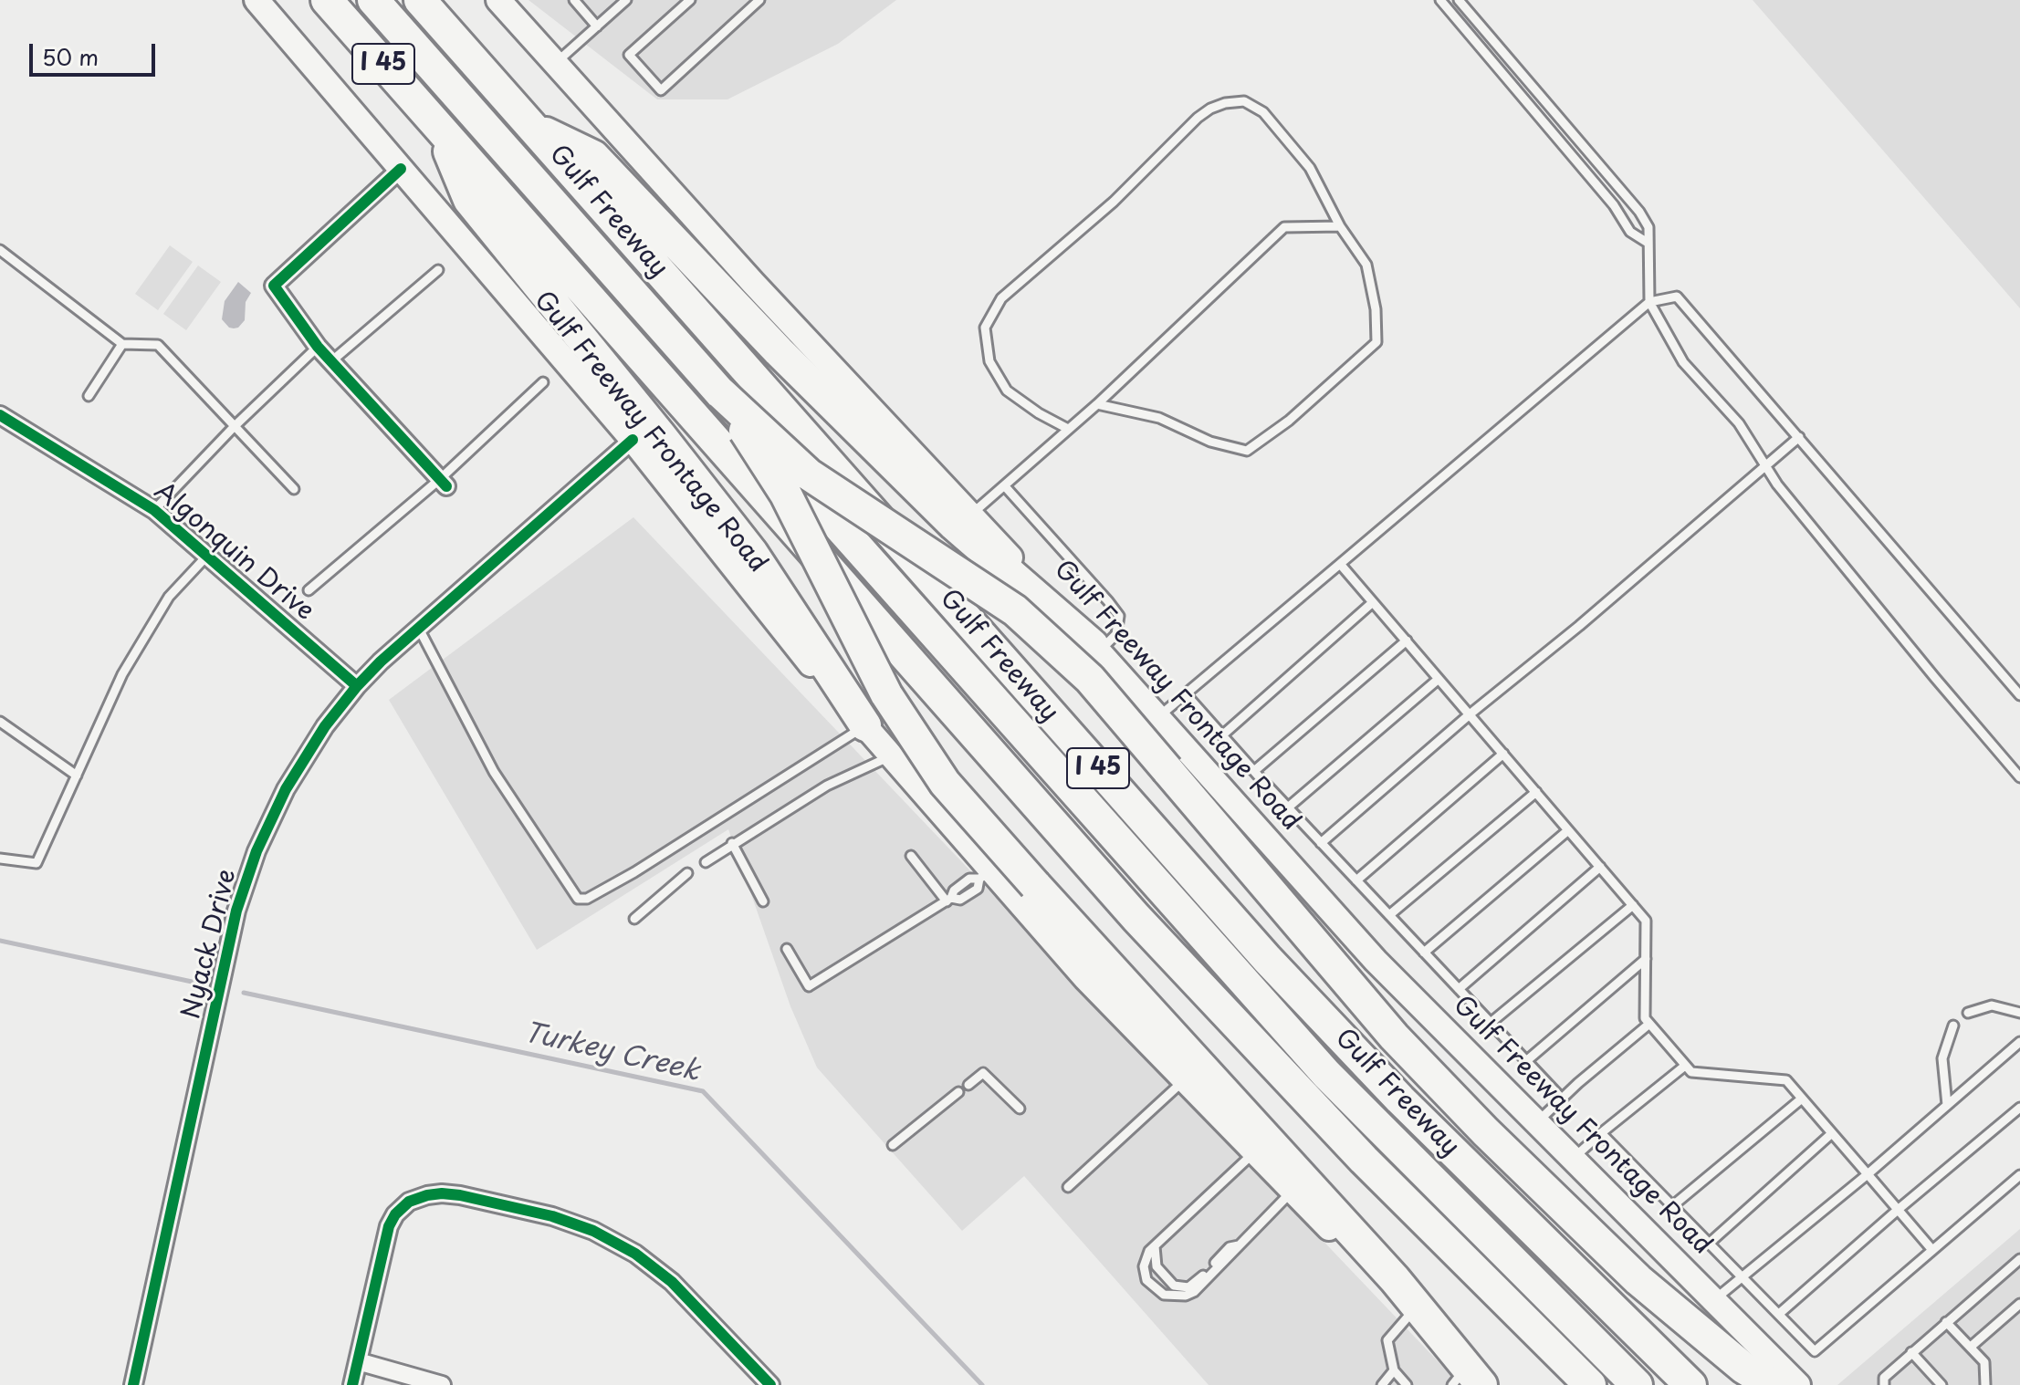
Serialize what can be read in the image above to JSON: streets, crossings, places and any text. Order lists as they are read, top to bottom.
{
  "streets": {
    "highway": ["I 45", "Gulf Freeway"],
    "main road": ["Gulf Freeway Frontage Road"],
    "street": ["Algonquin Drive", "Nyack Drive"]
  },
  "crossings": [
    ["Gulf Freeway Frontage Road", "Nyack Drive"],
    ["Algonquin Drive", "Nyack Drive"]
  ],
  "water": ["Turkey Creek"],
  "scale_bar": "50 m"
}
